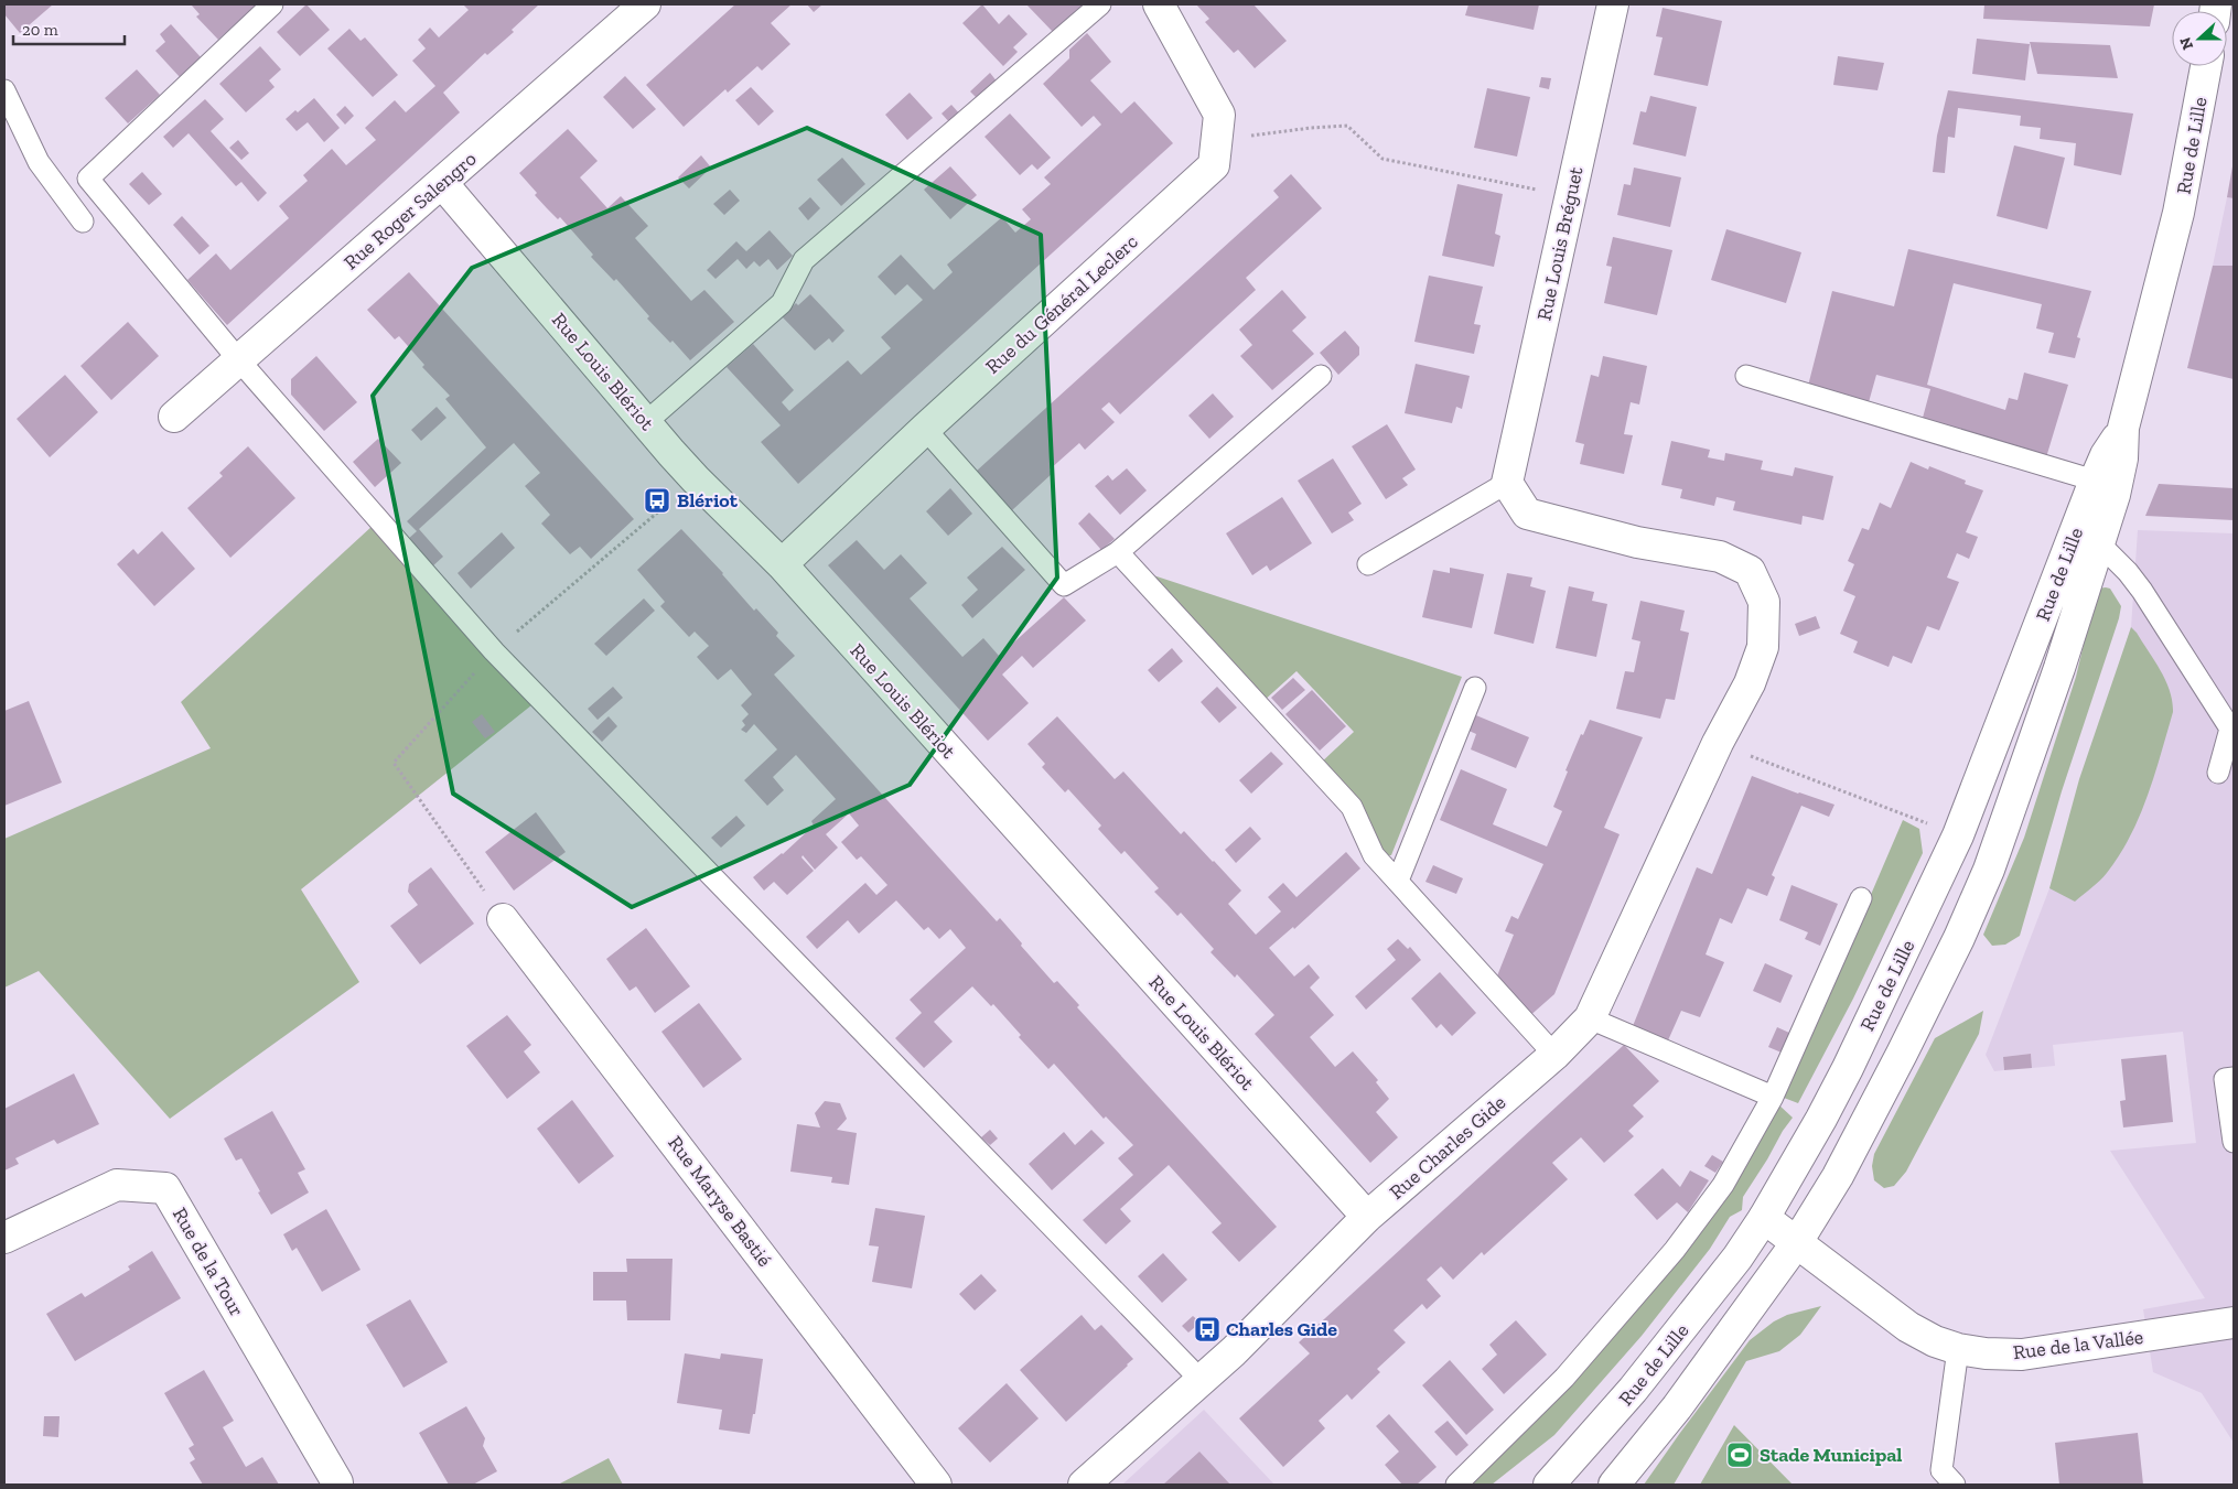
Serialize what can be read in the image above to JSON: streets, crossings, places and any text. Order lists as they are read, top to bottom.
{
  "streets": {
    "street": [
      "Rue de Lille",
      "Rue Roger Salengro",
      "Rue Louis Bréguet",
      "Rue du Général Leclerc",
      "Rue Louis Blériot",
      "Rue Charles Gide",
      "Rue Maryse Bastié",
      "Rue de la Tour",
      "Rue de la Vallée"
    ]
  },
  "crossings": [
    ["Rue de Lille", "Rue de la Vallée"],
    ["Rue Roger Salengro", "Rue Louis Blériot"],
    ["Rue du Général Leclerc", "Rue Louis Blériot"],
    ["Rue Louis Blériot", "Rue Charles Gide"]
  ],
  "places": {
    "bus stop": ["Blériot", "Charles Gide"],
    "sports": ["Stade Municipal"]
  },
  "scale_bar": "20 m",
  "north": "left"
}
